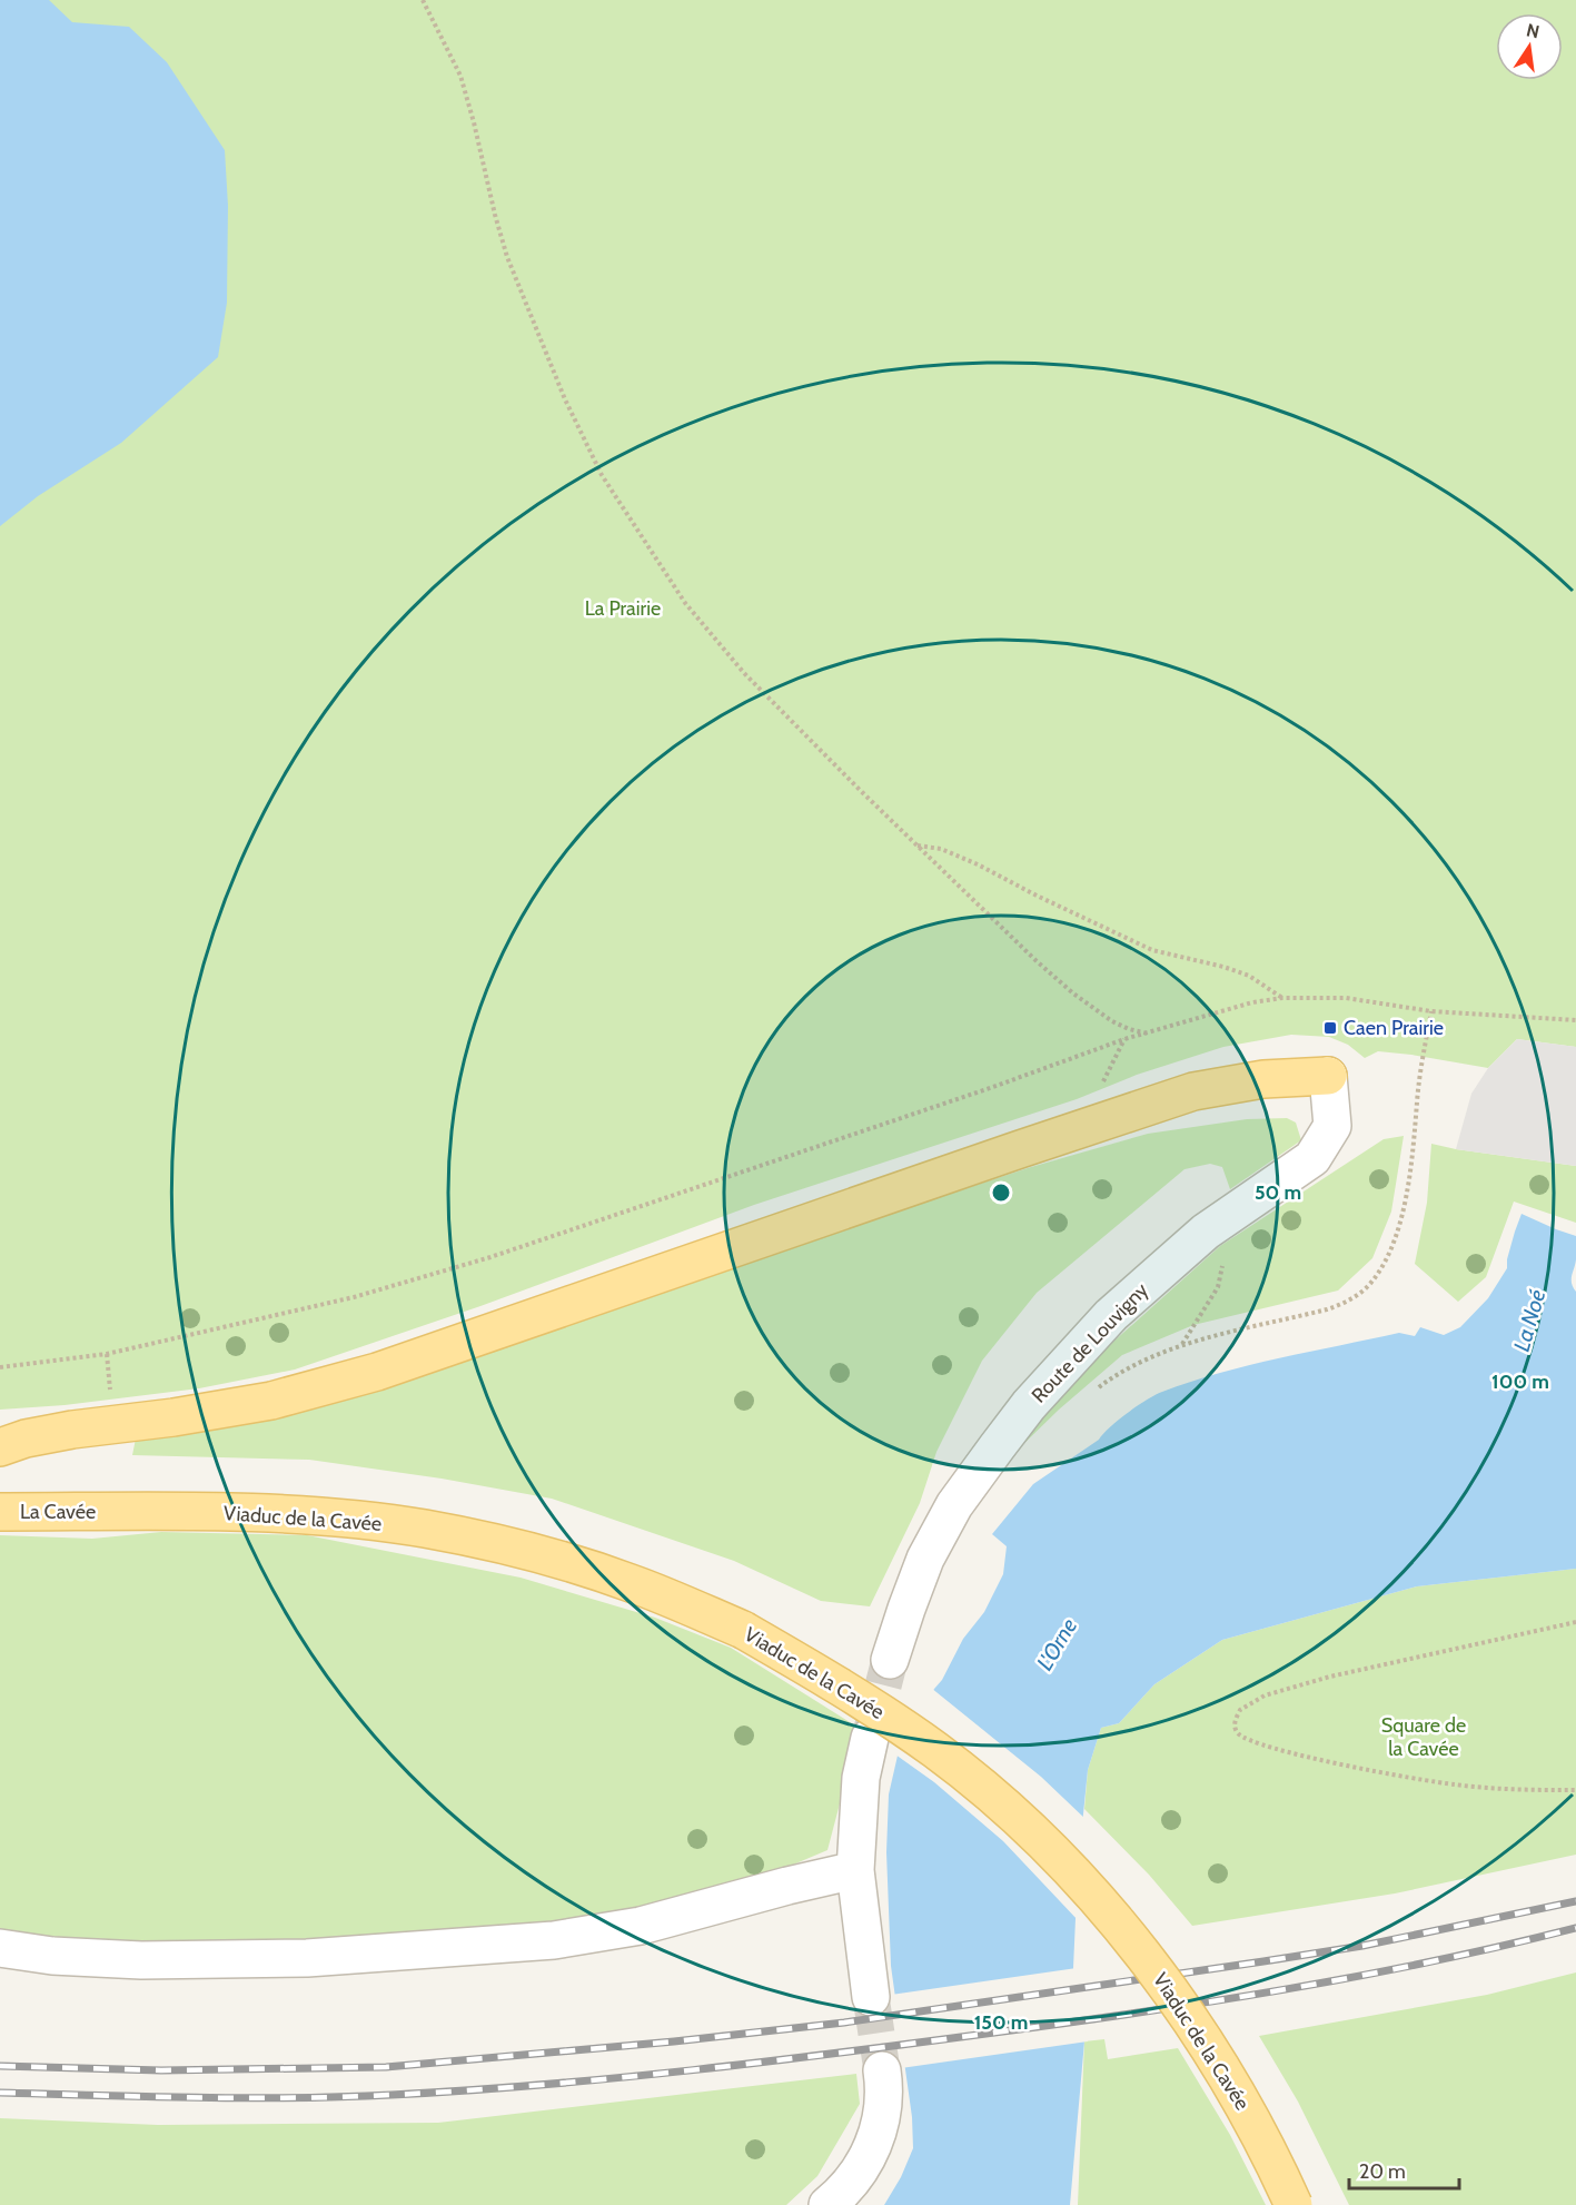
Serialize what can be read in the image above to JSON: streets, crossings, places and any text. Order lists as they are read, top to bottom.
{
  "streets": {
    "main road": ["La Cavée", "Viaduc de la Cavée"],
    "street": ["Route de Louvigny"]
  },
  "crossings": [
    ["La Cavée", "Viaduc de la Cavée"]
  ],
  "water": ["La Noé", "L'Orne"],
  "parks": ["La Prairie", "Square de la Cavée"],
  "places": {
    "transit": ["Caen Prairie"]
  },
  "scale_bar": "20 m",
  "north": "top",
  "rings": ["50 m", "100 m", "150 m"]
}
